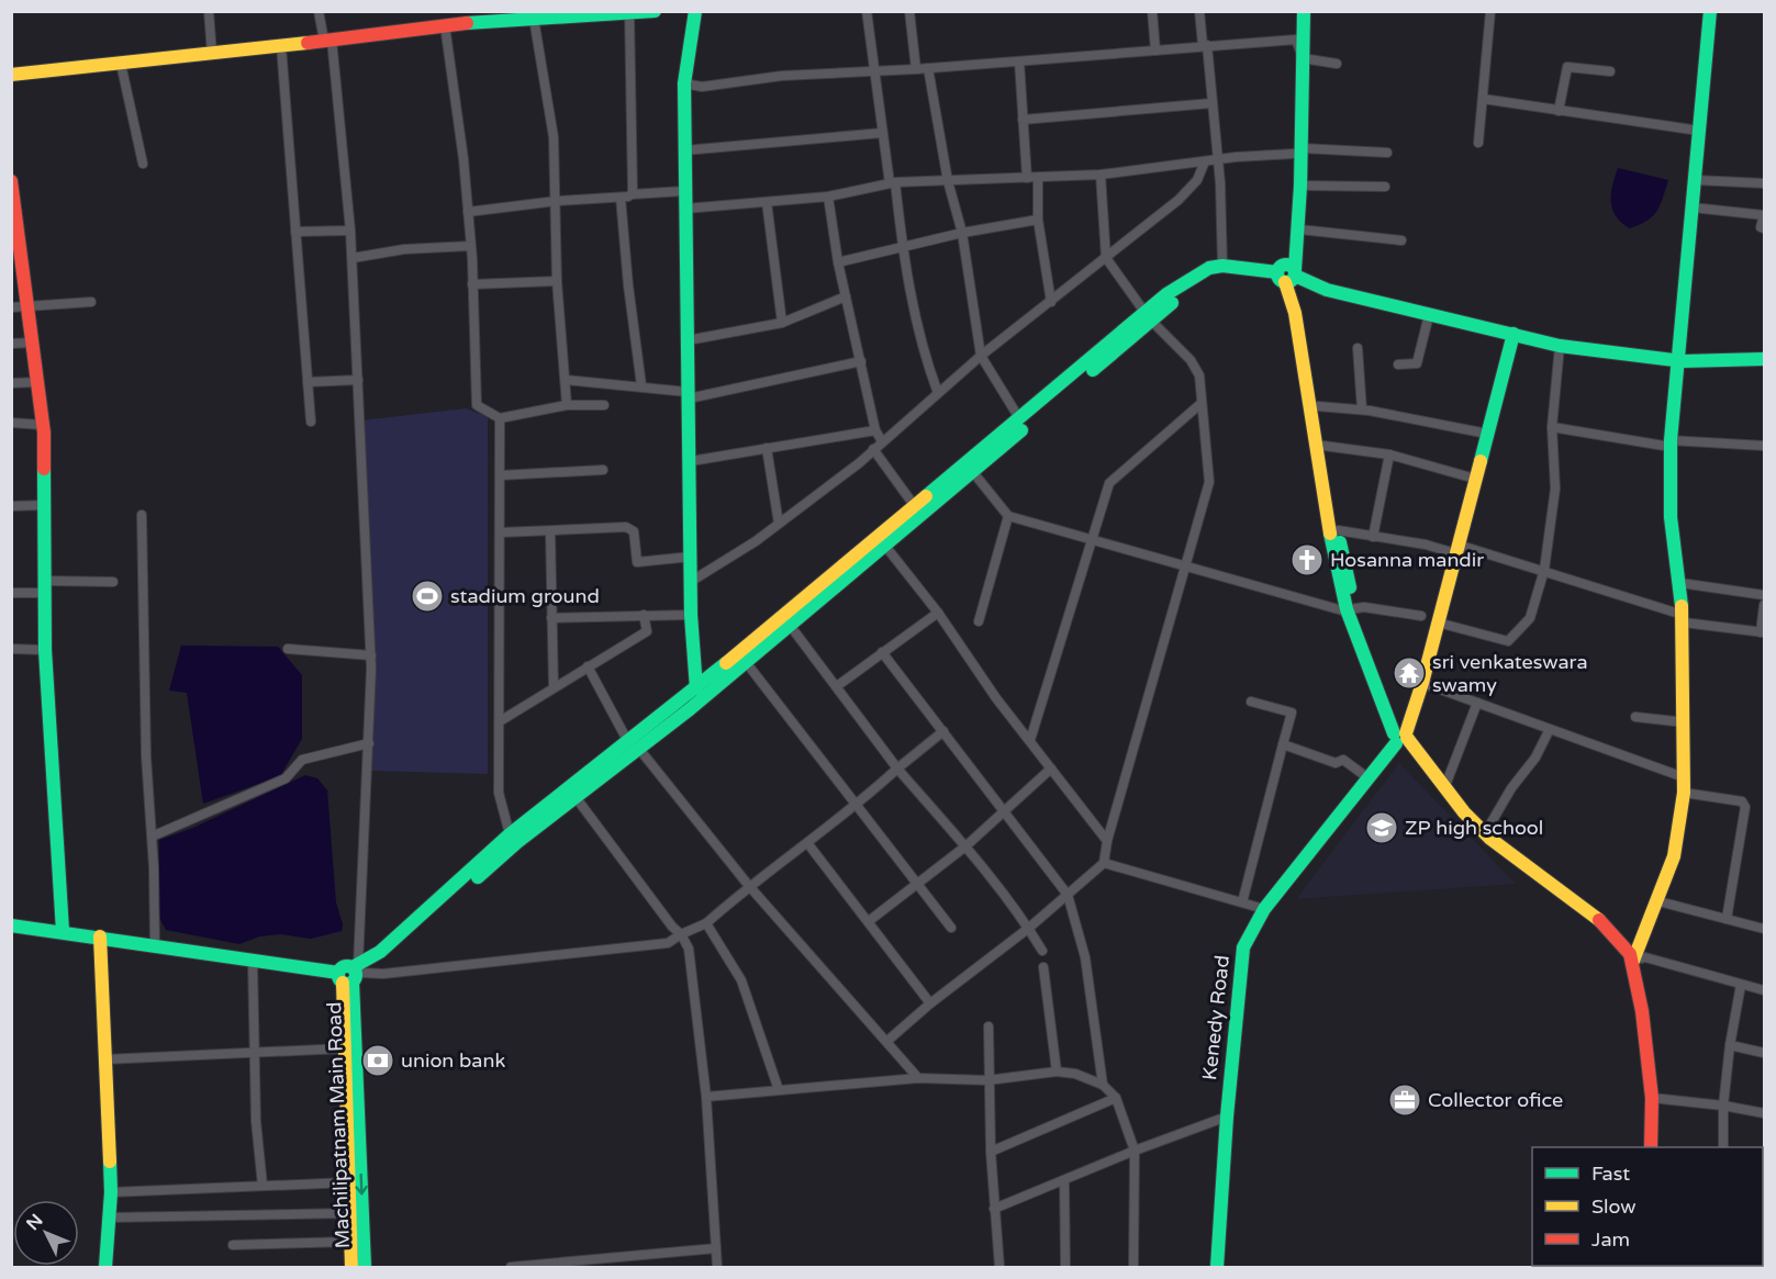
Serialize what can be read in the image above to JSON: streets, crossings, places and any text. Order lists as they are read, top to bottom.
{
  "streets": {
    "main road": ["Kenedy Road", "Machilipatnam Main Road"]
  },
  "places": {
    "church": ["Hosanna mandir"],
    "sports": ["stadium ground"],
    "temple": ["sri venkateswara swamy"],
    "school or university": ["ZP high school"],
    "bank": ["union bank"],
    "office": ["Collector ofice"]
  },
  "legend": ["Fast", "Slow", "Jam"],
  "north": "top left"
}
